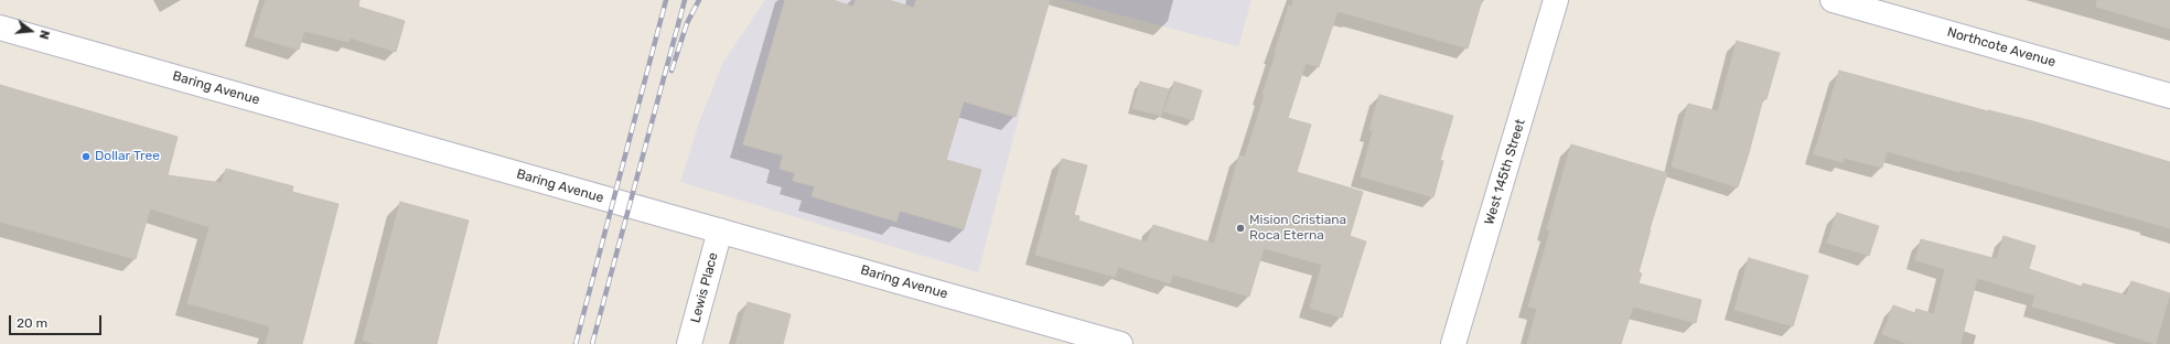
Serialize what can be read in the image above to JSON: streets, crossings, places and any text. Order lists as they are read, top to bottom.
{
  "streets": {
    "street": [
      "Northcote Avenue",
      "Baring Avenue",
      "West 145th Street",
      "Lewis Place"
    ]
  },
  "crossings": [
    ["Baring Avenue", "Lewis Place"]
  ],
  "places": ["Dollar Tree", "Mision Cristiana Roca Eterna"],
  "scale_bar": "20 m",
  "north": "right"
}
